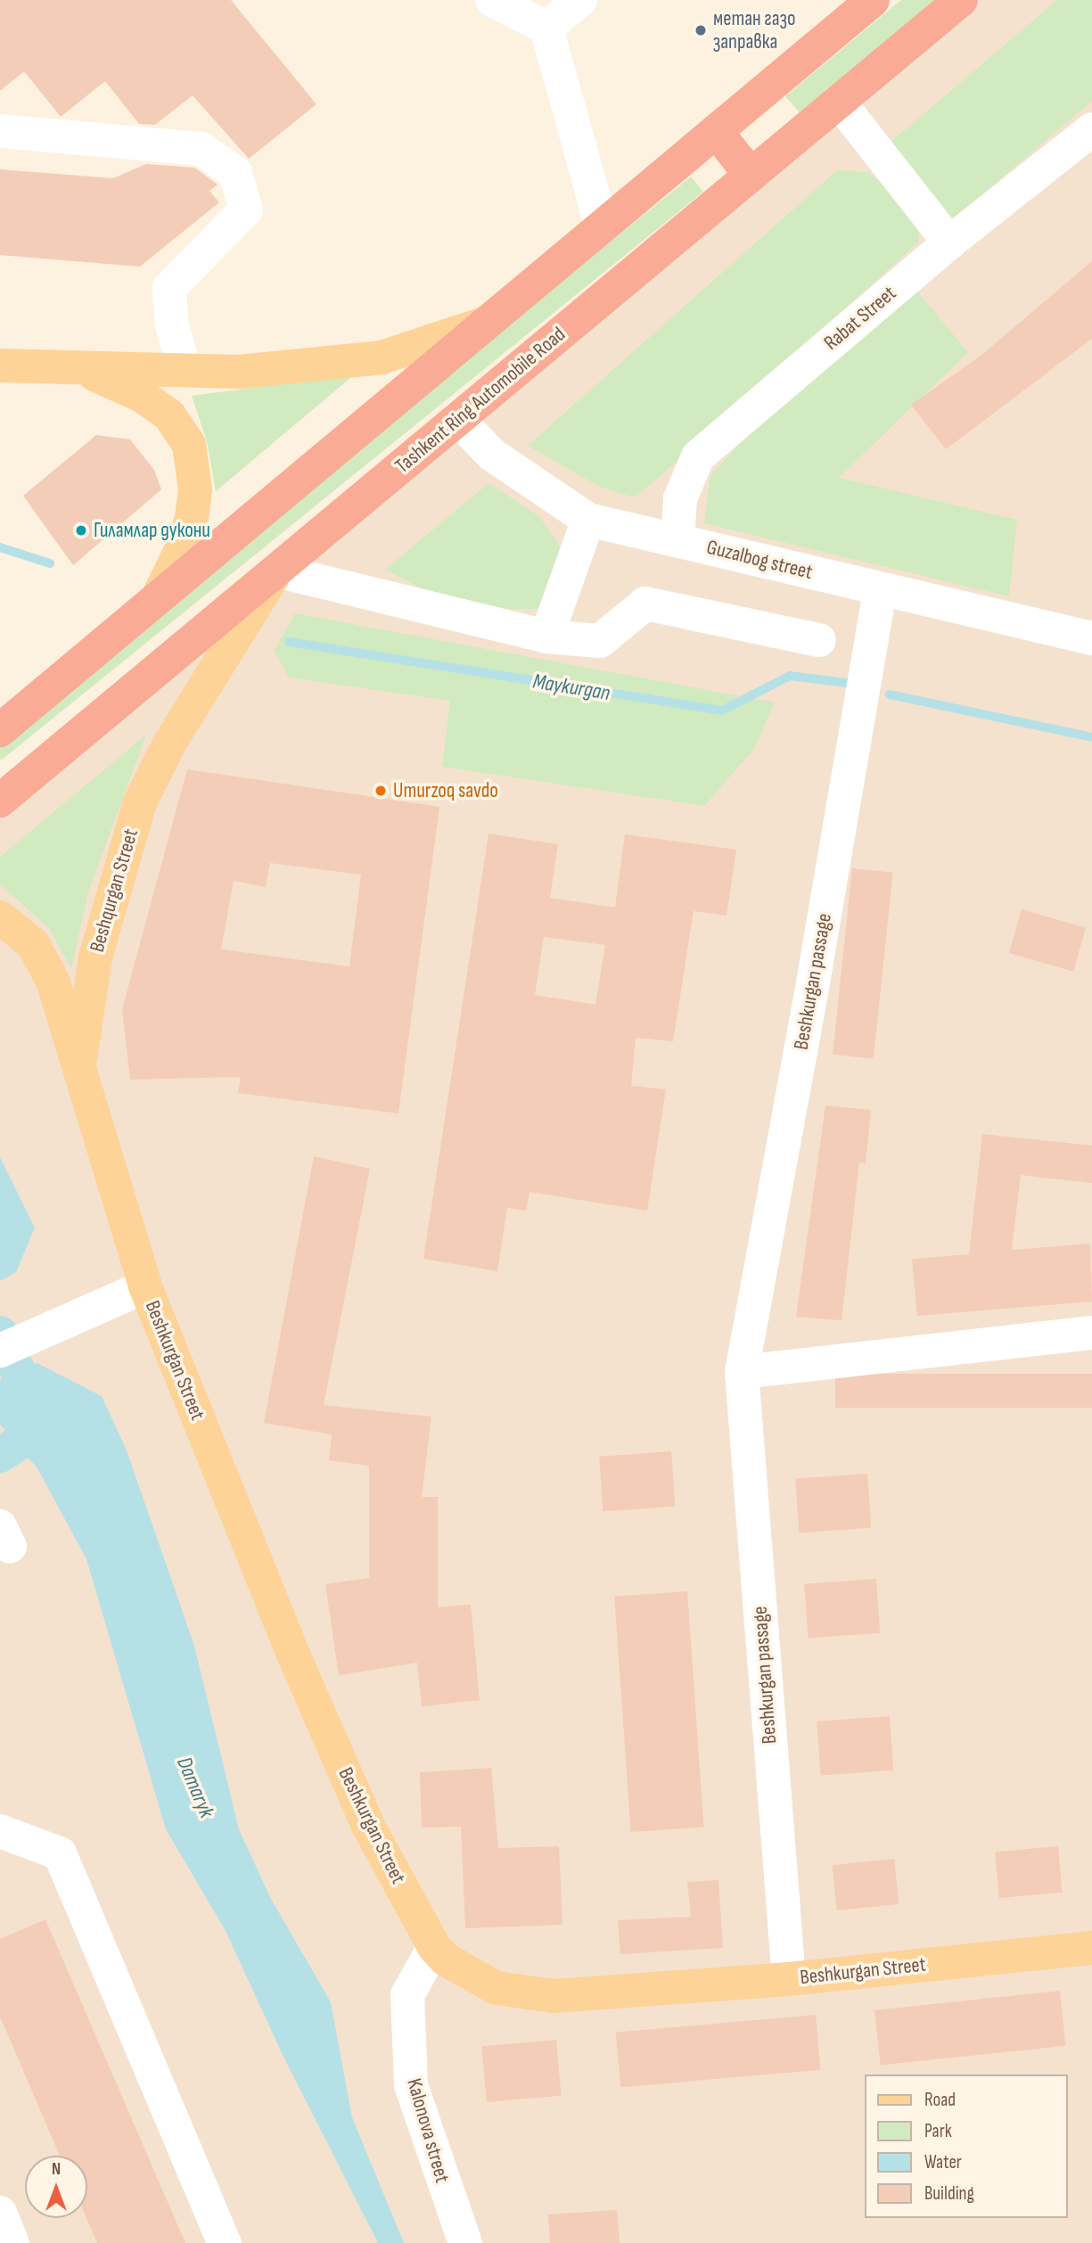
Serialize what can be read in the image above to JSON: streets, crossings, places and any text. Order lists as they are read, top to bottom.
{
  "streets": {
    "highway": ["Tashkent Ring Automobile Road"],
    "main road": ["Beshqurgan Street", "Beshkurgan Street"],
    "street": [
      "Rabat Street",
      "Guzalbog street",
      "Beshkurgan passage",
      "Kalonova street"
    ]
  },
  "crossings": [
    ["Rabat Street", "Guzalbog street"],
    ["Tashkent Ring Automobile Road", "Guzalbog street"],
    ["Tashkent Ring Automobile Road", "Beshqurgan Street"],
    ["Guzalbog street", "Beshkurgan passage"],
    ["Beshqurgan Street", "Beshkurgan Street"],
    ["Beshkurgan passage", "Beshkurgan Street"],
    ["Beshkurgan Street", "Kalonova street"]
  ],
  "water": ["Maykurgan", "Damaryk"],
  "places": ["метан газо заправка", "Гиламлар дукони", "Umurzoq savdo"],
  "legend": [
    "Road",
    "Park",
    "Water",
    "Building"
  ],
  "north": "top"
}
